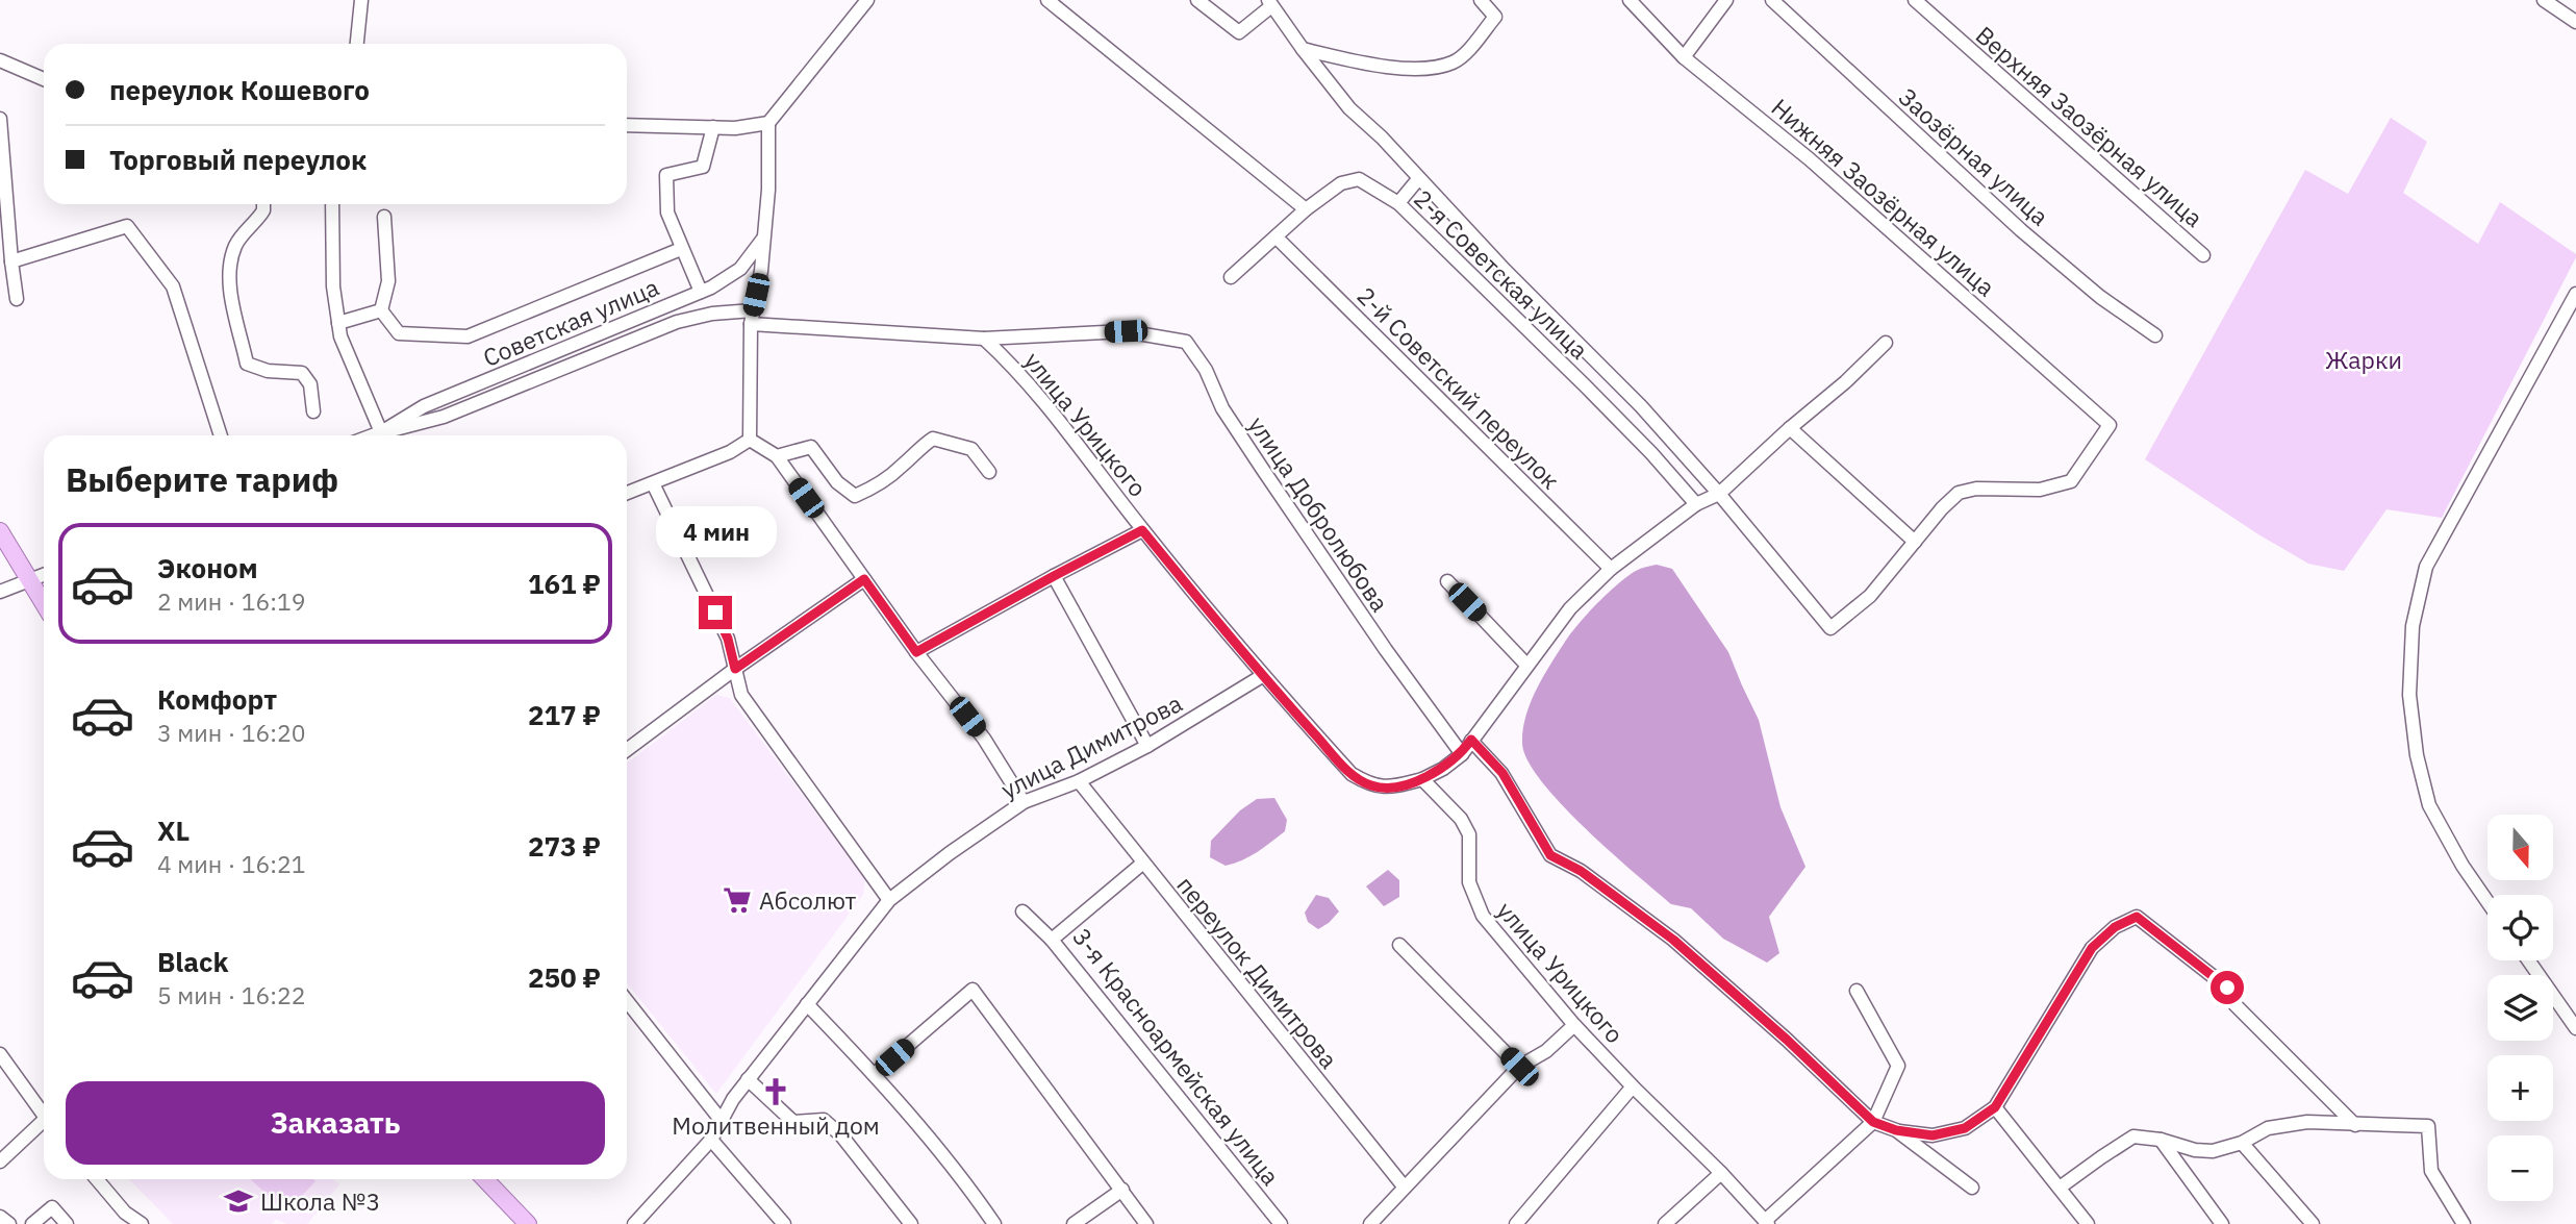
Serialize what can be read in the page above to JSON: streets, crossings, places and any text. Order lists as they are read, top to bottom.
{
  "streets": {
    "street": [
      "Верхняя Заозёрная улица",
      "Заозёрная улица",
      "Нижняя Заозёрная улица",
      "2-я Советская улица",
      "Советская улица",
      "2-й Советский переулок",
      "улица Урицкого",
      "улица Добролюбова",
      "улица Димитрова",
      "переулок Димитрова",
      "3-я Красноармейская улица"
    ]
  },
  "crossings": [
    ["2-я Советская улица", "2-й Советский переулок"],
    ["Советская улица", "улица Урицкого"],
    ["Советская улица", "улица Добролюбова"],
    ["улица Урицкого", "улица Димитрова"],
    ["улица Димитрова", "переулок Димитрова"],
    ["переулок Димитрова", "3-я Красноармейская улица"]
  ],
  "parks": ["Жарки"],
  "places": {
    "supermarket": ["Абсолют"],
    "church": ["Молитвенный дом"],
    "school or university": ["Школа №3"]
  },
  "north": "bottom",
  "page": {
    "banner": ["переулок Кошевого", "Торговый переулок"],
    "heading": "Выберите тариф",
    "bubble": "4 мин",
    "list": [
      {
        "name": "Эконом",
        "note": "2 мин · 16:19",
        "value": "161 ₽"
      },
      {
        "name": "Комфорт",
        "note": "3 мин · 16:20",
        "value": "217 ₽"
      },
      {
        "name": "XL",
        "note": "4 мин · 16:21",
        "value": "273 ₽"
      },
      {
        "name": "Black",
        "note": "5 мин · 16:22",
        "value": "250 ₽"
      }
    ],
    "map_buttons": ["+", "−"],
    "buttons": "Заказать"
  }
}
